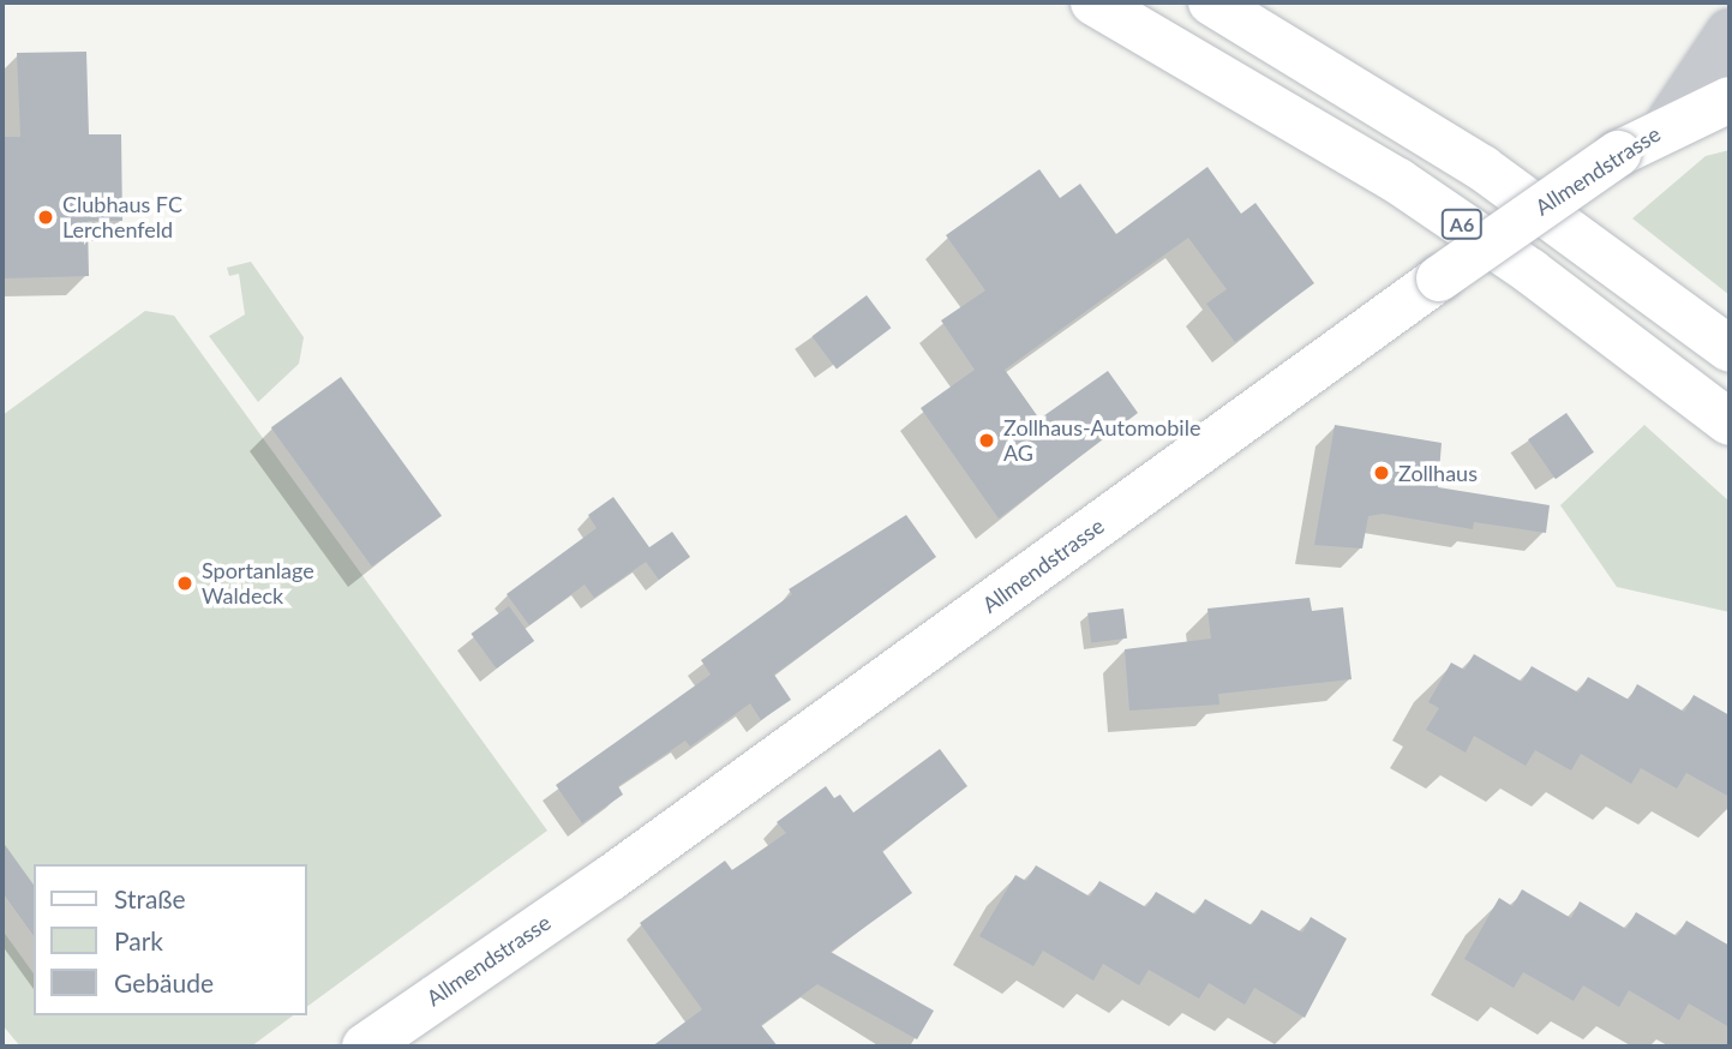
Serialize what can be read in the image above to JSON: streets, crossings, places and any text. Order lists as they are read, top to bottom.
{
  "streets": {
    "main road": ["Allmendstrasse", "A6"]
  },
  "places": [
    "Clubhaus FC Lerchenfeld",
    "Zollhaus-Automobile AG",
    "Zollhaus",
    "Sportanlage Waldeck"
  ],
  "legend": ["Straße", "Park", "Gebäude"]
}
